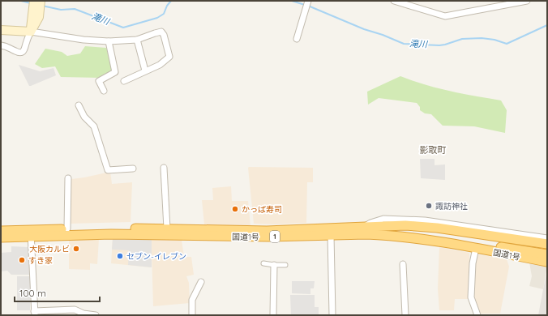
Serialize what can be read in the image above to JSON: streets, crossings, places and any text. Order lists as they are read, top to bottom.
{
  "streets": {
    "highway": ["国道1号", "1"]
  },
  "crossings": [
    ["国道1号", "1"]
  ],
  "districts": ["影取町"],
  "water": ["滝川"],
  "places": [
    "諏訪神社",
    "かっぱ寿司",
    "大阪カルビ",
    "セブン-イレブン",
    "すき家"
  ],
  "scale_bar": "100 m"
}
